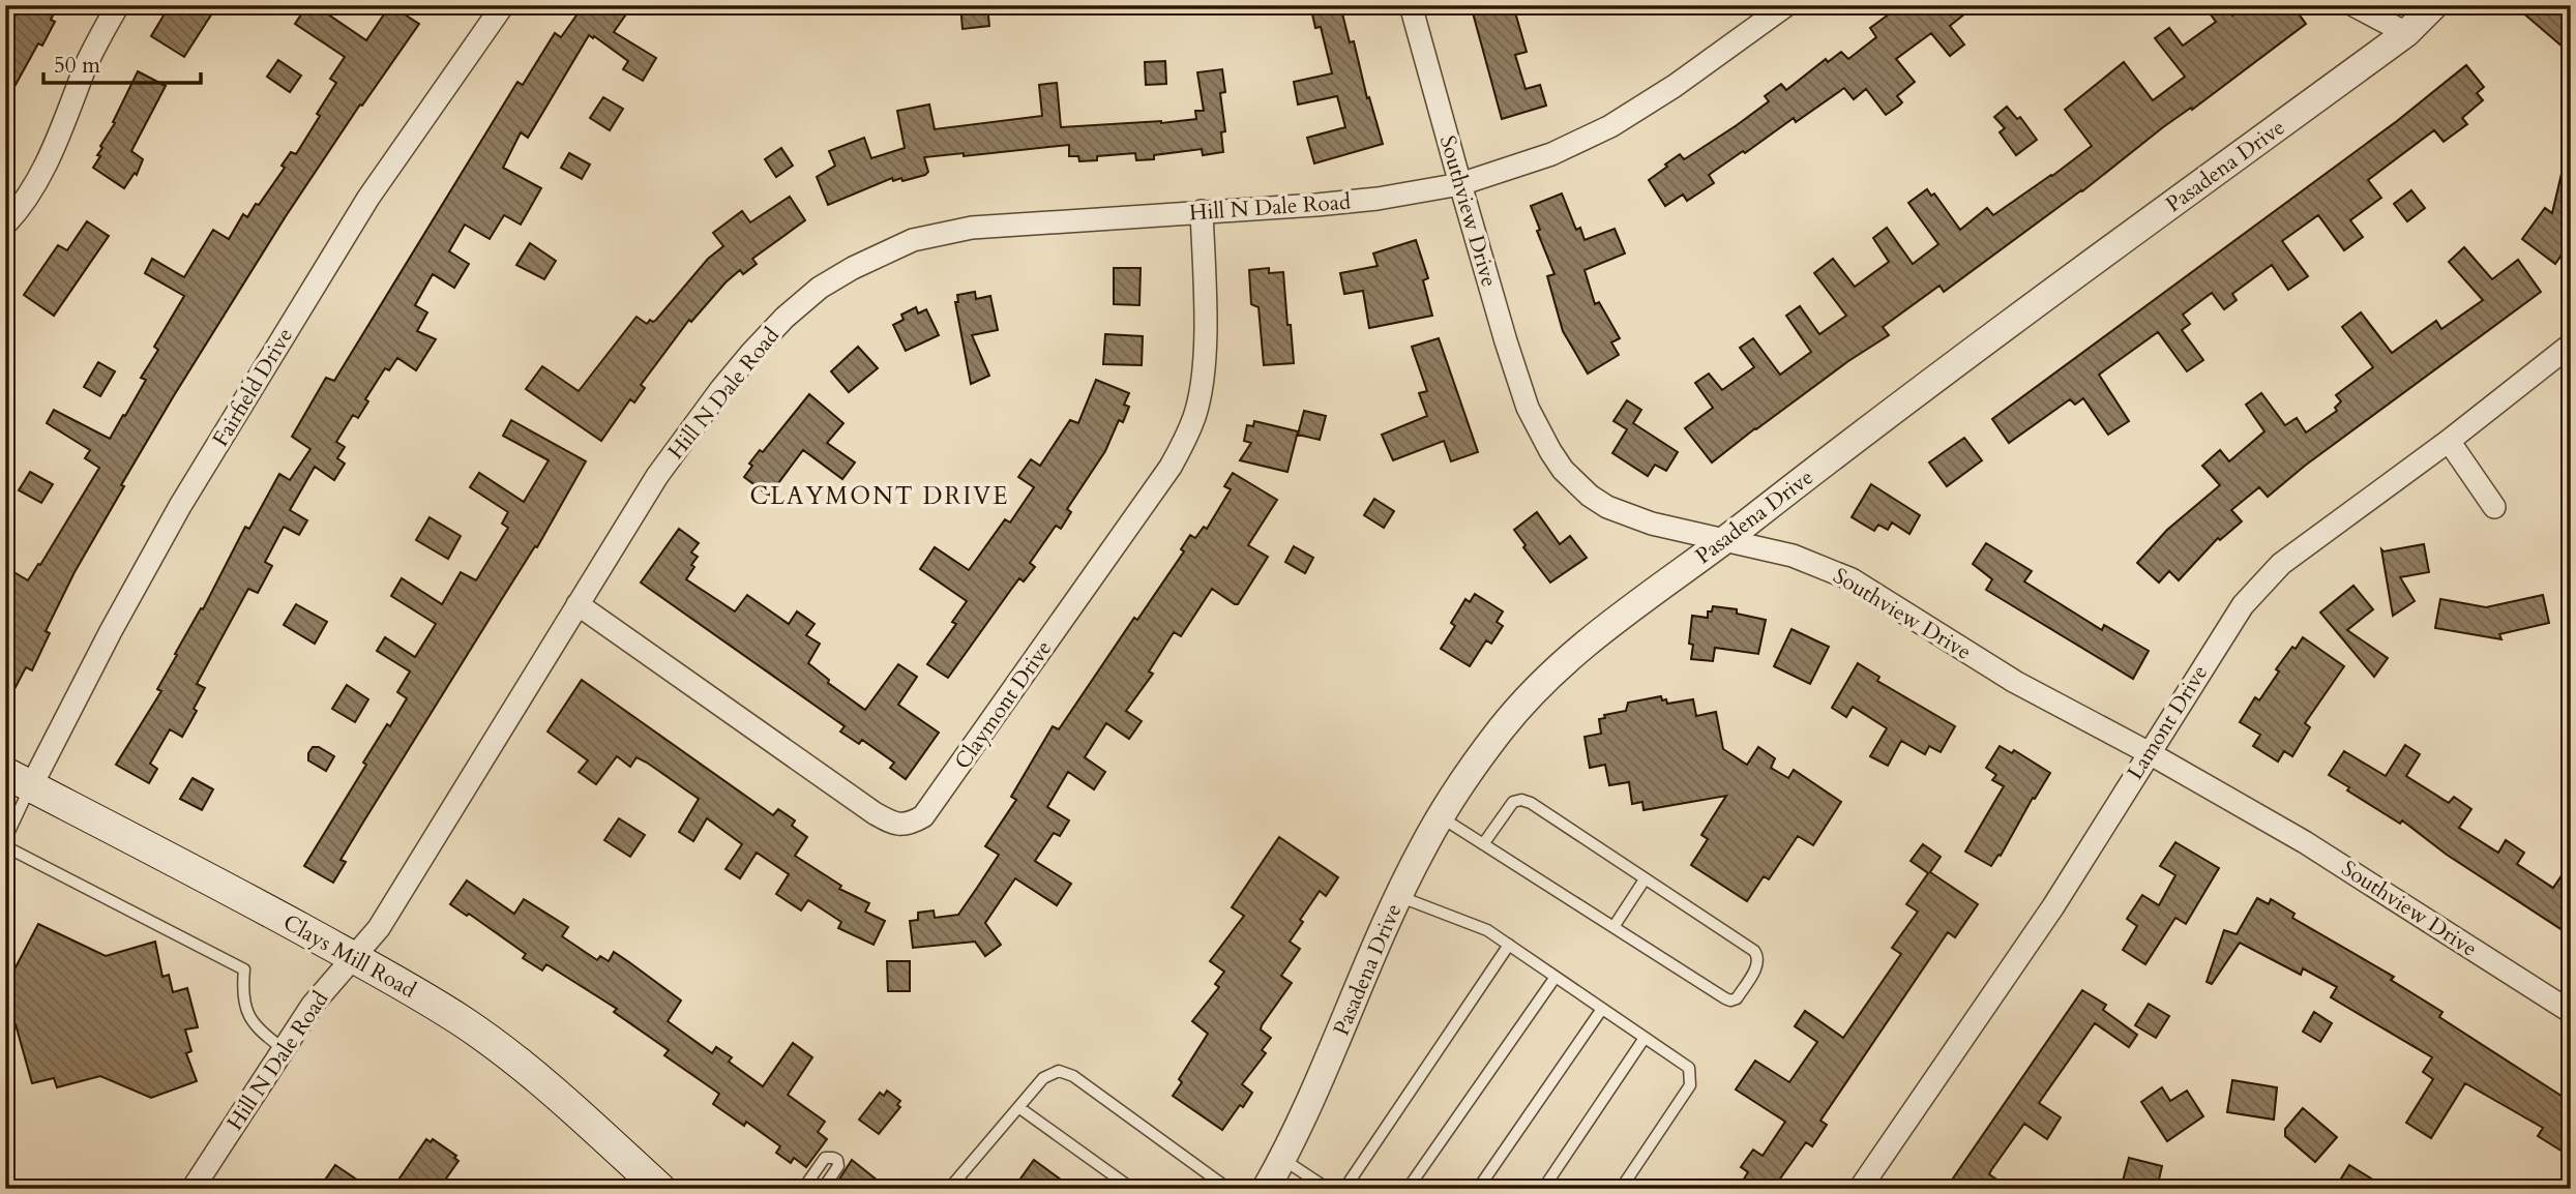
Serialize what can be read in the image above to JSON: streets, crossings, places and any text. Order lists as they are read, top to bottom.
{
  "streets": {
    "main road": ["Clays Mill Road"],
    "street": [
      "Pasadena Drive",
      "Hill N Dale Road",
      "Southview Drive",
      "Fairfield Drive",
      "Claymont Drive",
      "Lamont Drive"
    ]
  },
  "crossings": [
    ["Pasadena Drive", "Southview Drive"],
    ["Hill N Dale Road", "Southview Drive"],
    ["Hill N Dale Road", "Claymont Drive"],
    ["Hill N Dale Road", "Clays Mill Road"],
    ["Southview Drive", "Lamont Drive"],
    ["Fairfield Drive", "Clays Mill Road"]
  ],
  "districts": ["CLAYMONT DRIVE"],
  "scale_bar": "50 m"
}
